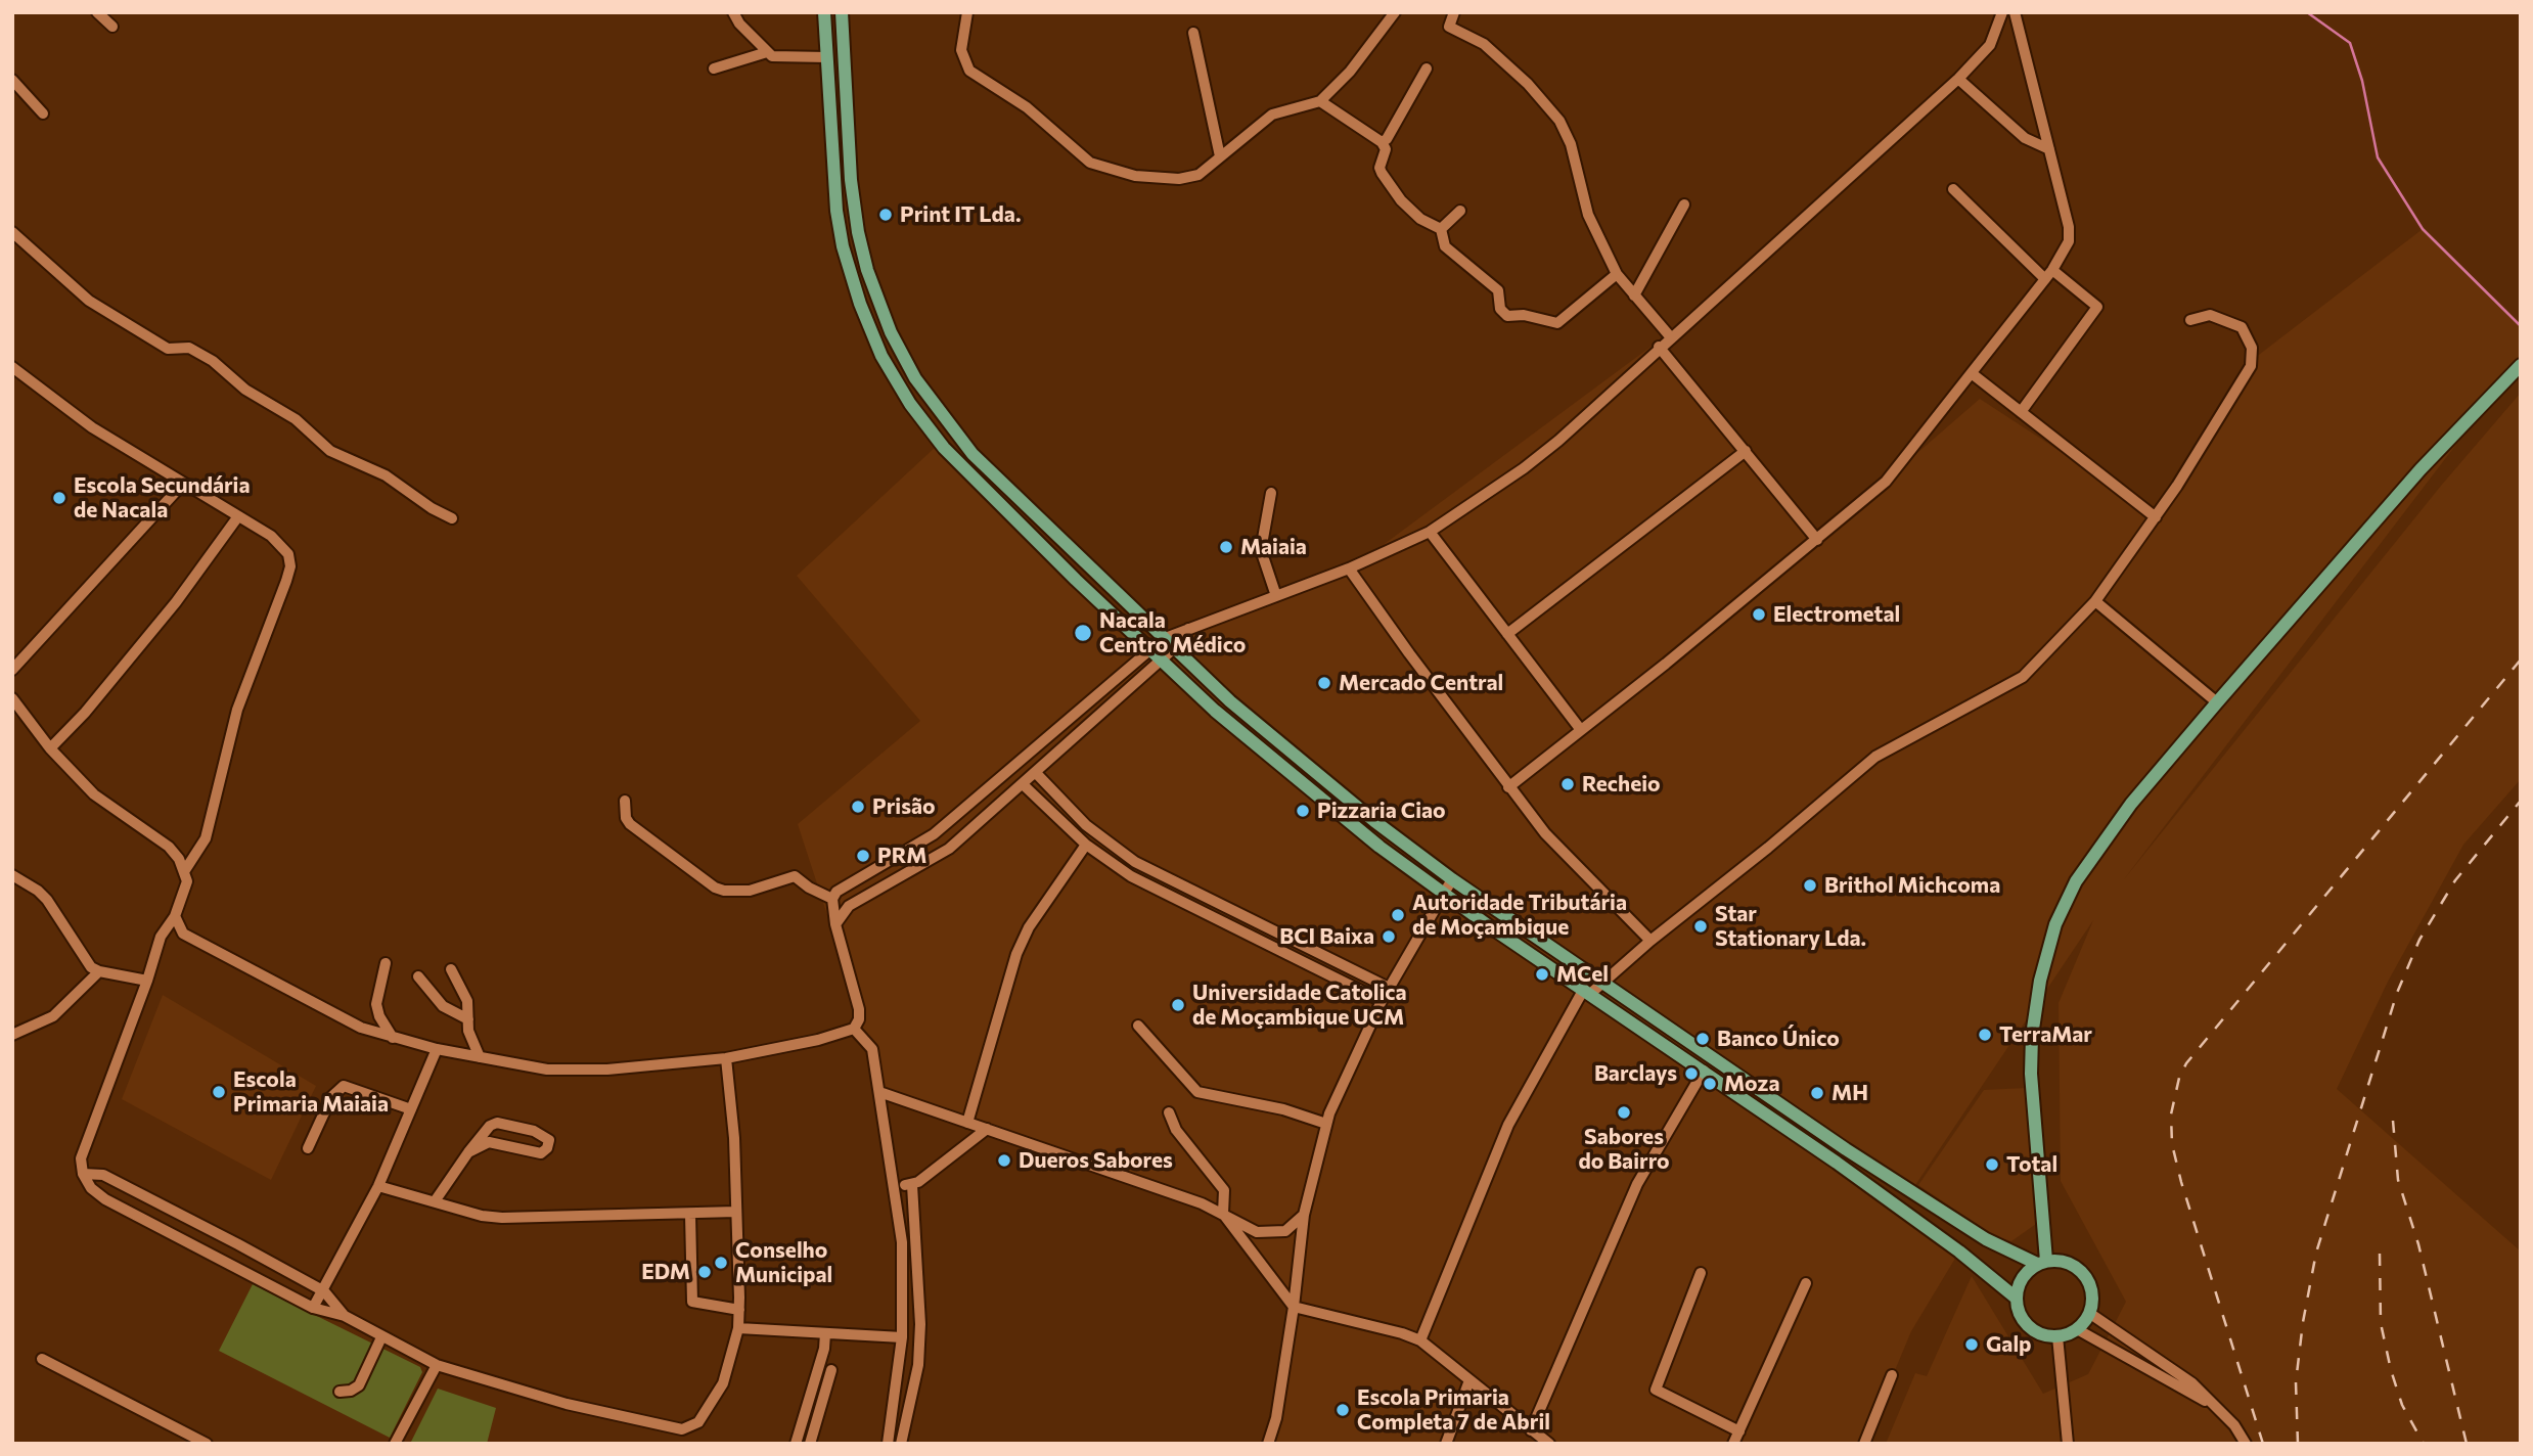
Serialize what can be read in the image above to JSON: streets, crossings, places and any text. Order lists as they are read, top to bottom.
{
  "places": [
    "Print IT Lda.",
    "Escola Secundária de Nacala",
    "Maiaia",
    "Electrometal",
    "Nacala Centro Médico",
    "Mercado Central",
    "Recheio",
    "Prisão",
    "Pizzaria Ciao",
    "PRM",
    "Brithol Michcoma",
    "Autoridade Tributária de Moçambique",
    "Star Stationary Lda.",
    "BCI Baixa",
    "MCel",
    "Universidade Catolica de Moçambique UCM",
    "TerraMar",
    "Banco Único",
    "Barclays",
    "Moza",
    "Escola Primaria Maiaia",
    "MH",
    "Sabores do Bairro",
    "Dueros Sabores",
    "Total",
    "Conselho Municipal",
    "EDM",
    "Galp",
    "Escola Primaria Completa 7 de Abril"
  ]
}
